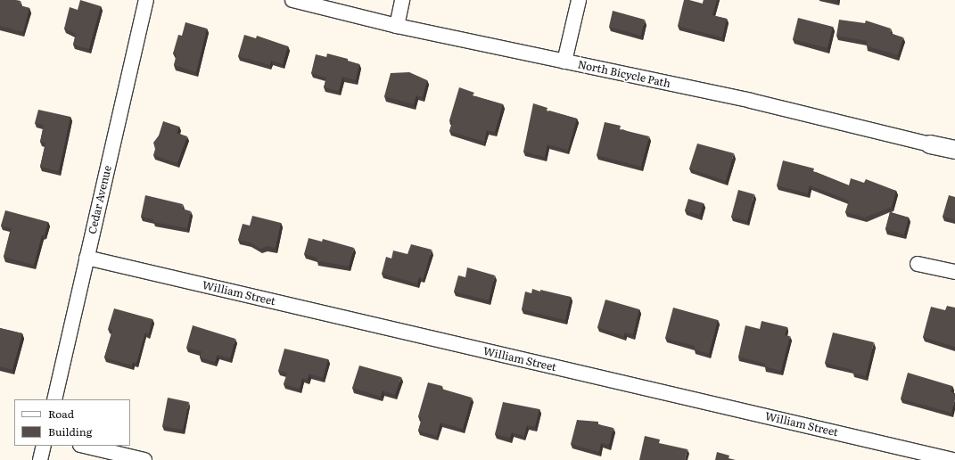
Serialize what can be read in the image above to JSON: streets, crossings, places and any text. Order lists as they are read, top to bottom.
{
  "streets": {
    "street": ["North Bicycle Path", "Cedar Avenue", "William Street"]
  },
  "crossings": [
    ["Cedar Avenue", "William Street"]
  ],
  "legend": ["Road", "Building"]
}
